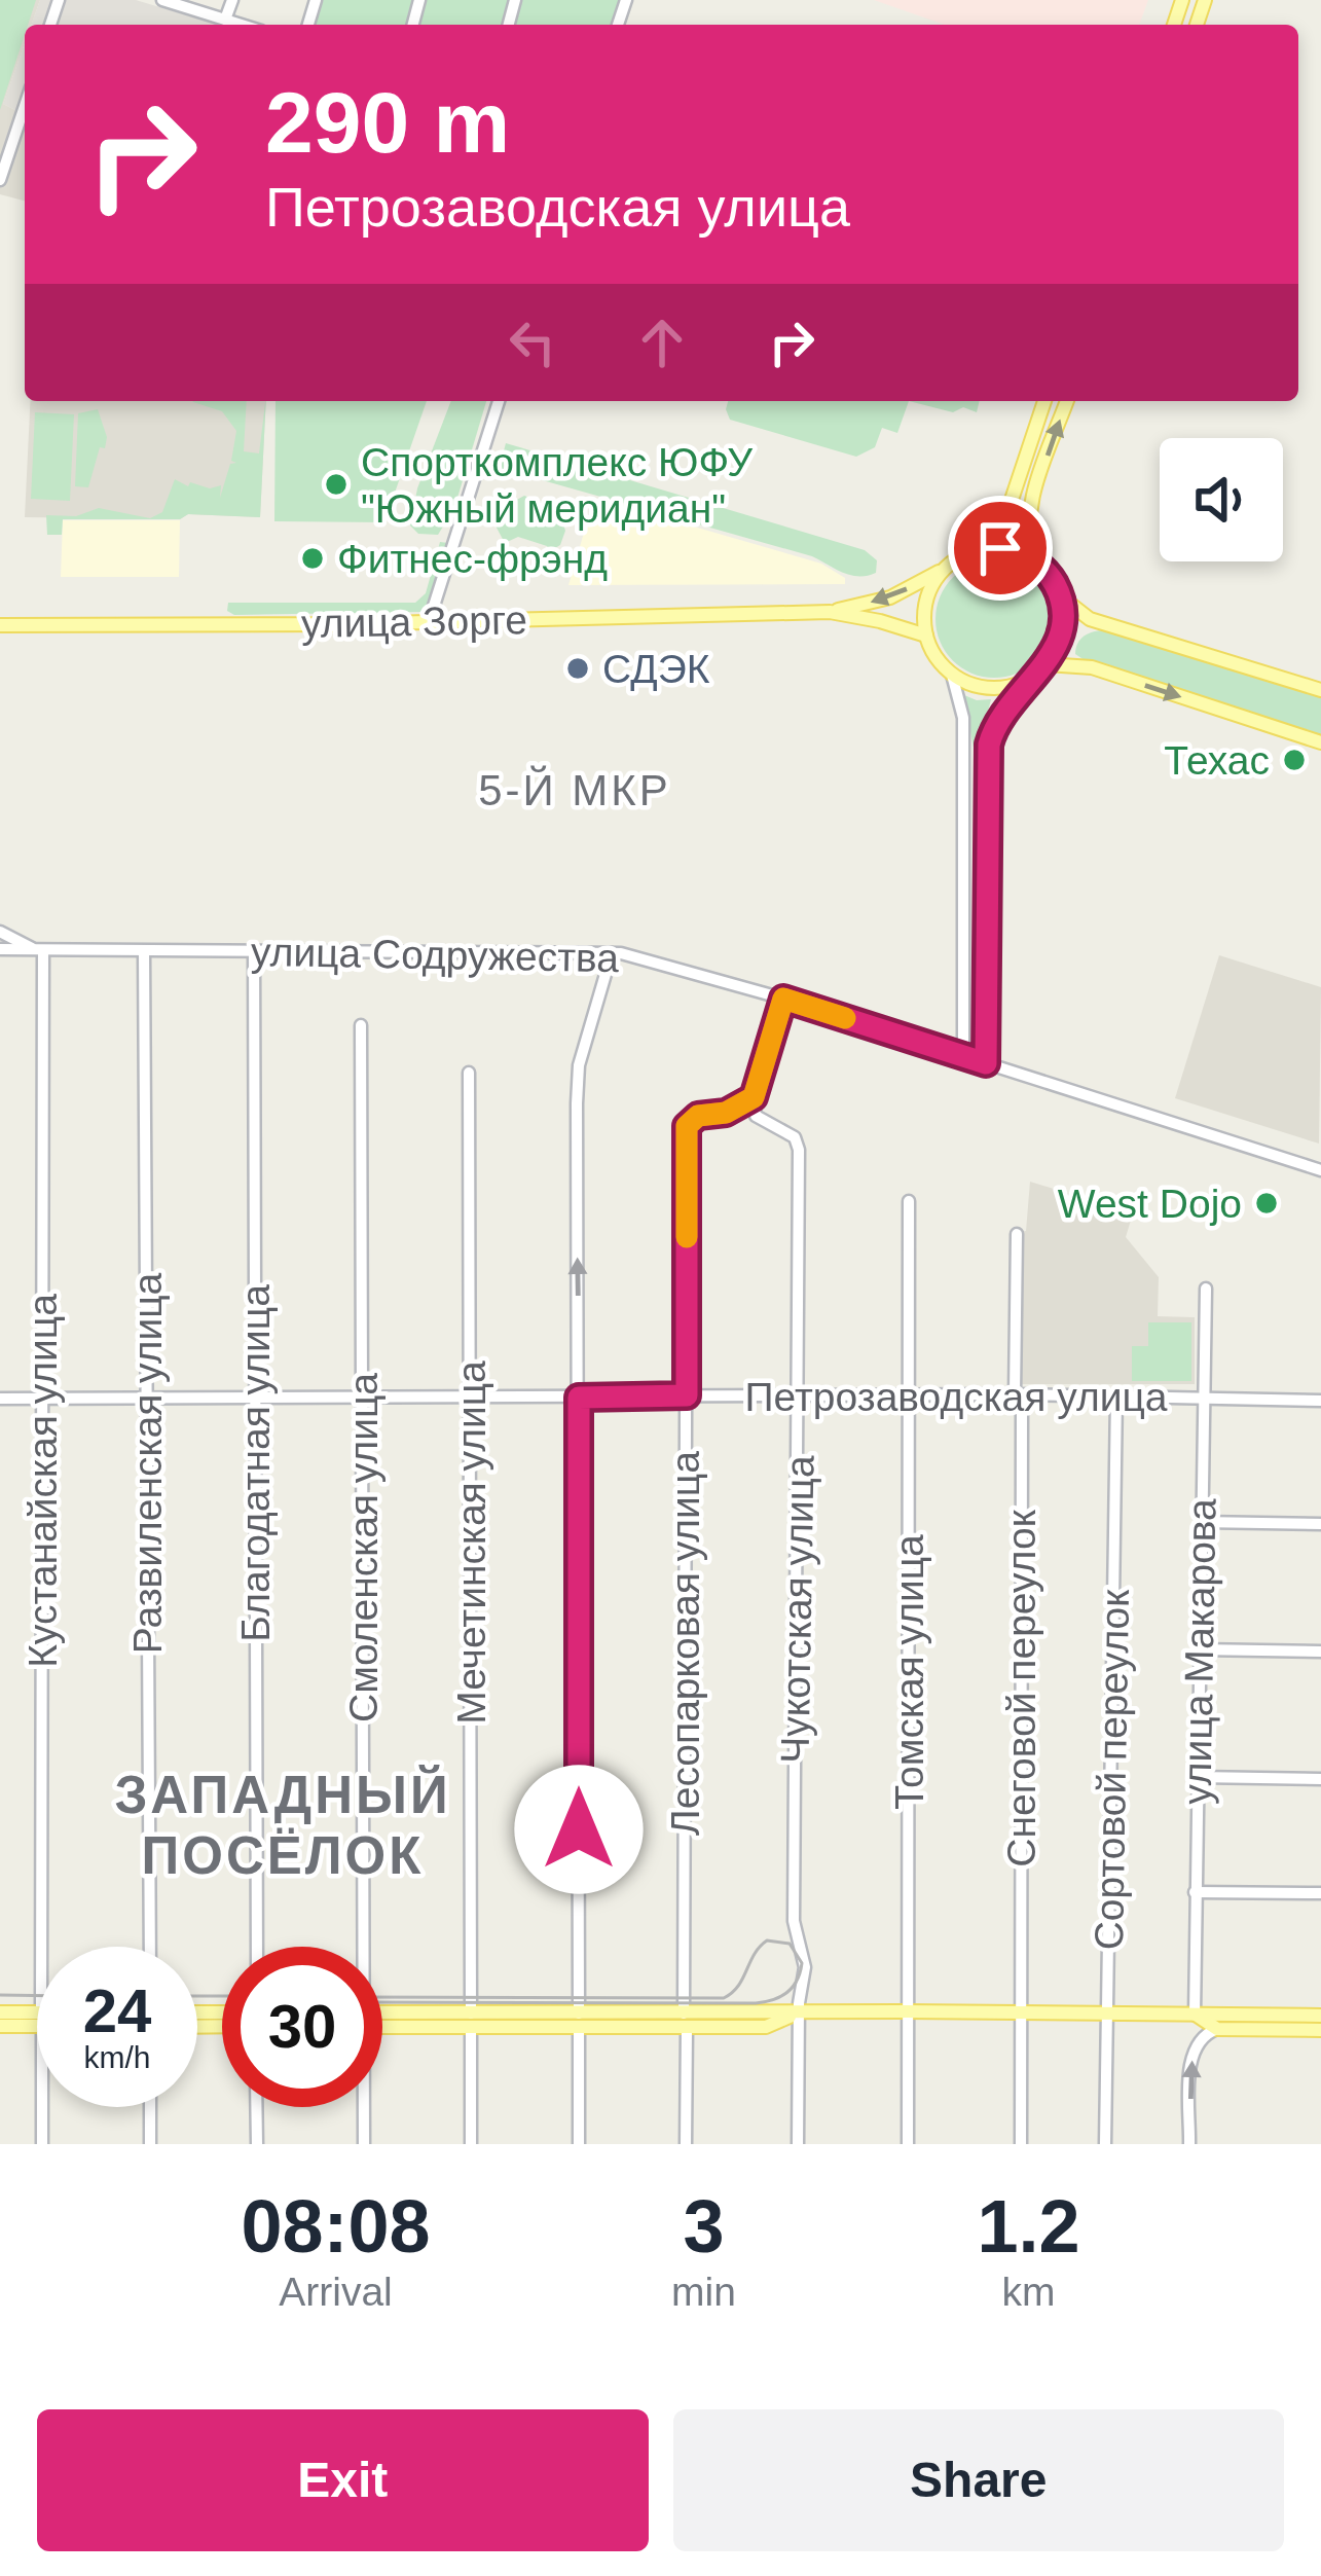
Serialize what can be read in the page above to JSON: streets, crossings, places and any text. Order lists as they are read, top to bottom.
{
  "streets": {
    "main road": ["улица Зорге"],
    "street": [
      "улица Содружества",
      "Петрозаводская улица",
      "Развиленская улица",
      "Благодатная улица",
      "Кустанайская улица",
      "Мечетинская улица",
      "Смоленская улица",
      "Чукотская улица",
      "Лесопарковая улица",
      "улица Макарова",
      "Томская улица",
      "Снеговой переулок",
      "Сортовой переулок"
    ]
  },
  "crossings": [
    ["улица Содружества", "Развиленская улица"],
    ["улица Содружества", "Благодатная улица"],
    ["улица Содружества", "Кустанайская улица"],
    ["Петрозаводская улица", "Развиленская улица"],
    ["Петрозаводская улица", "Благодатная улица"],
    ["Петрозаводская улица", "Кустанайская улица"],
    ["Петрозаводская улица", "Мечетинская улица"],
    ["Петрозаводская улица", "Смоленская улица"],
    ["Петрозаводская улица", "Чукотская улица"],
    ["Петрозаводская улица", "Лесопарковая улица"],
    ["Петрозаводская улица", "улица Макарова"],
    ["Петрозаводская улица", "Томская улица"],
    ["Петрозаводская улица", "Снеговой переулок"],
    ["Петрозаводская улица", "Сортовой переулок"],
    ["Чукотская улица", "Лесопарковая улица"]
  ],
  "districts": ["5-Й МКР", "ЗАПАДНЫЙ ПОСЁЛОК"],
  "places": [
    "Спорткомплекс ЮФУ \"Южный меридиан\"",
    "Фитнес-фрэнд",
    "СДЭК",
    "Техас",
    "West Dojo"
  ],
  "page": {
    "turn": ["290 m", "Петрозаводская улица"],
    "speed": "24 km/h",
    "limit": "30",
    "eta": [
      "08:08",
      "Arrival",
      "3",
      "min",
      "1.2",
      "km"
    ],
    "buttons": ["Exit", "Share"]
  }
}
